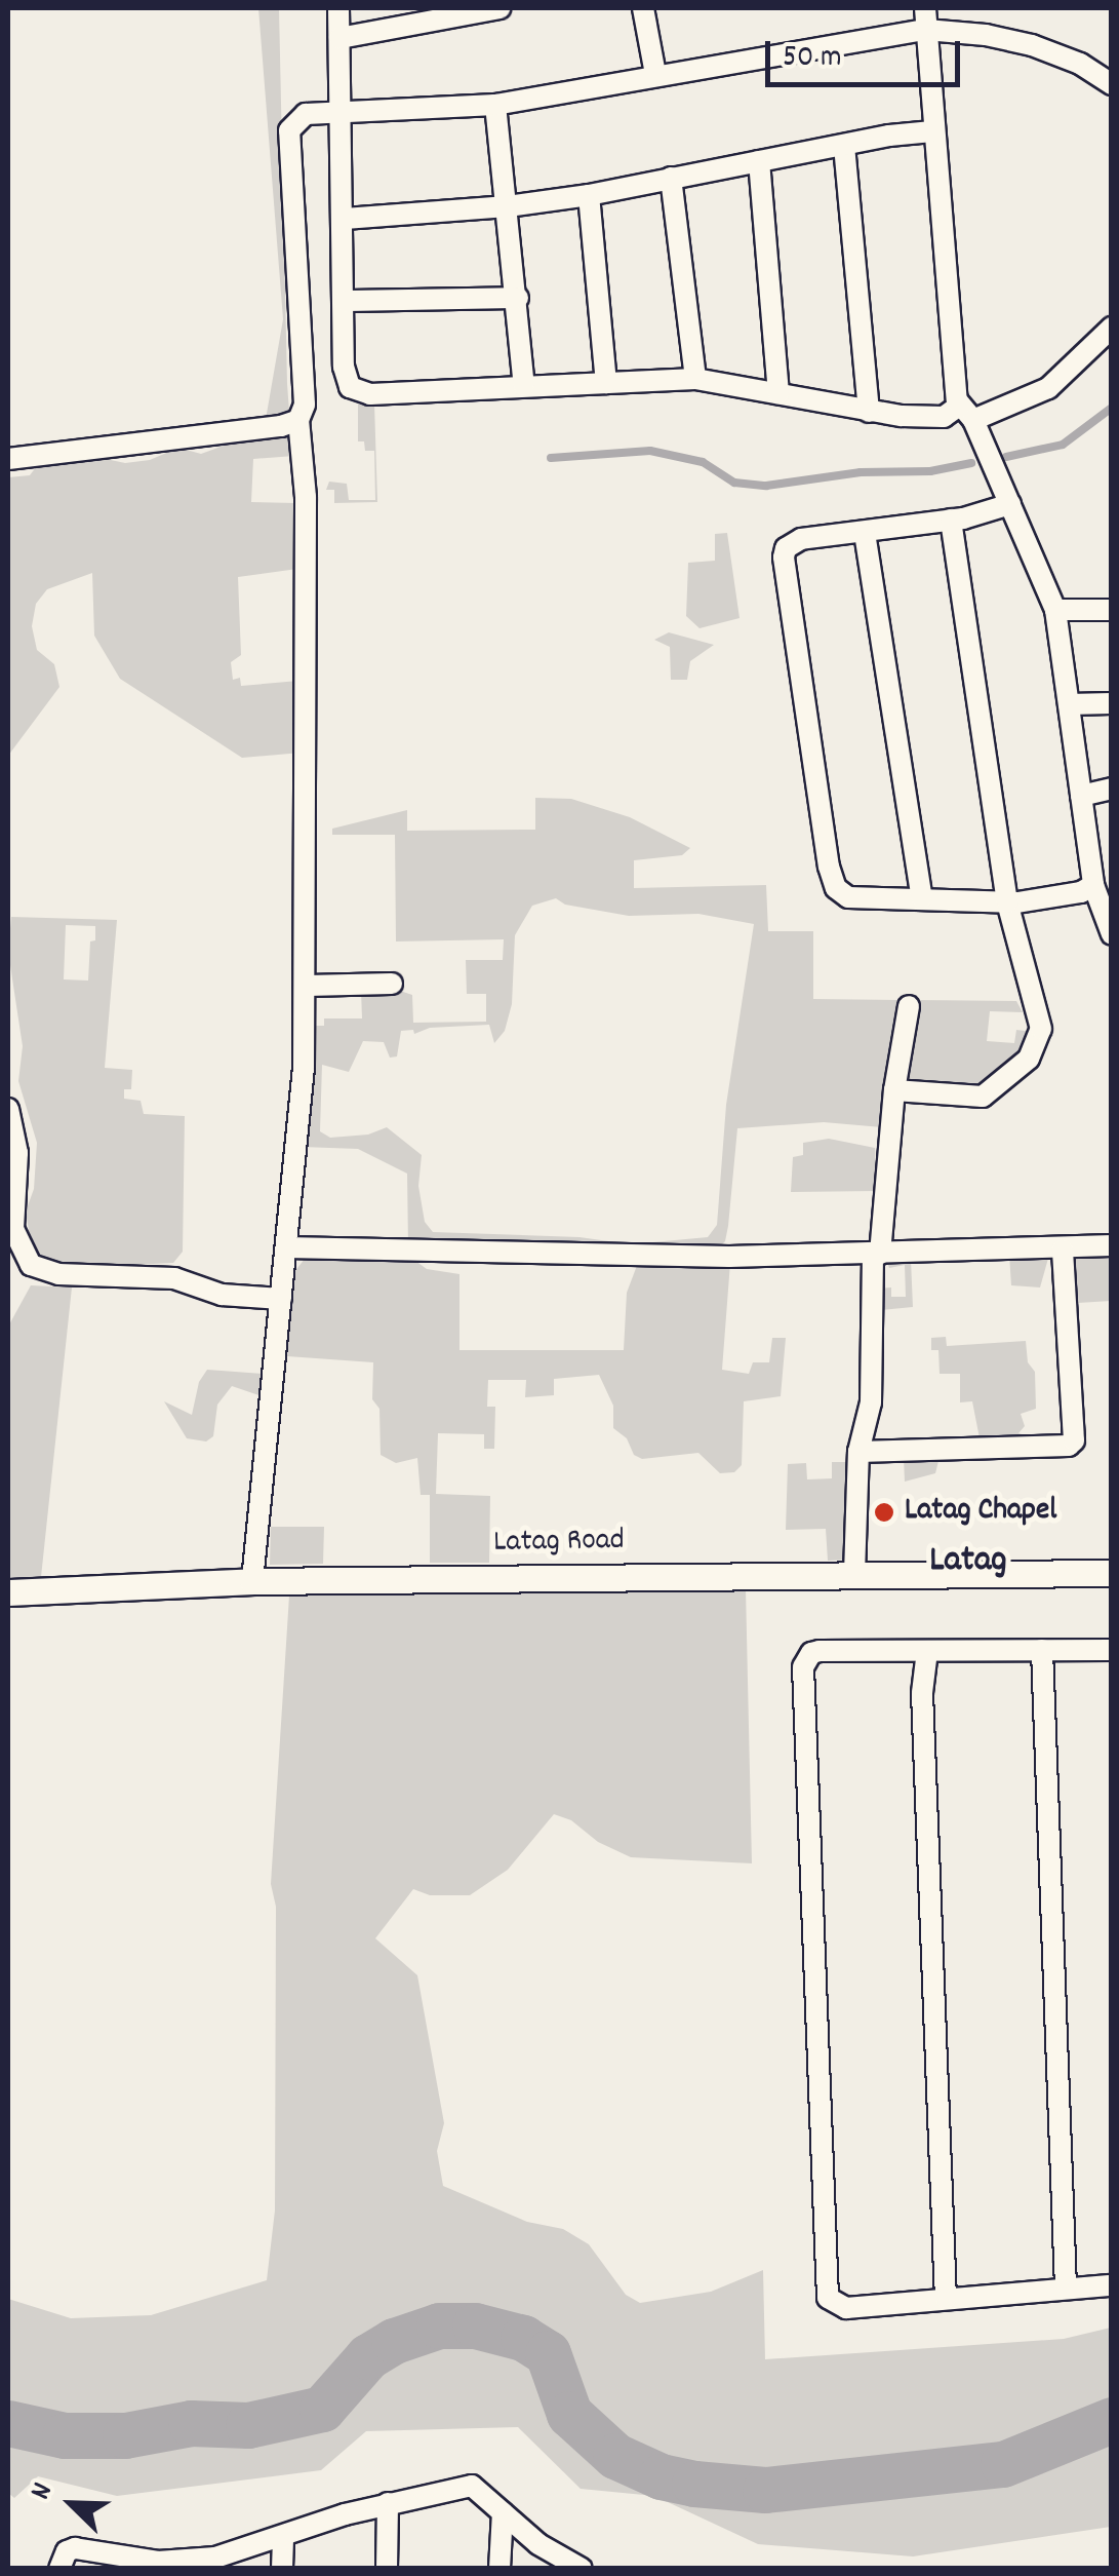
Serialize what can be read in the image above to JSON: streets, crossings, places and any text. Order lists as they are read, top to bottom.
{
  "streets": {
    "street": ["Latag Road"]
  },
  "districts": ["Latag"],
  "places": ["Latag Chapel"],
  "scale_bar": "50 m",
  "north": "top left"
}
